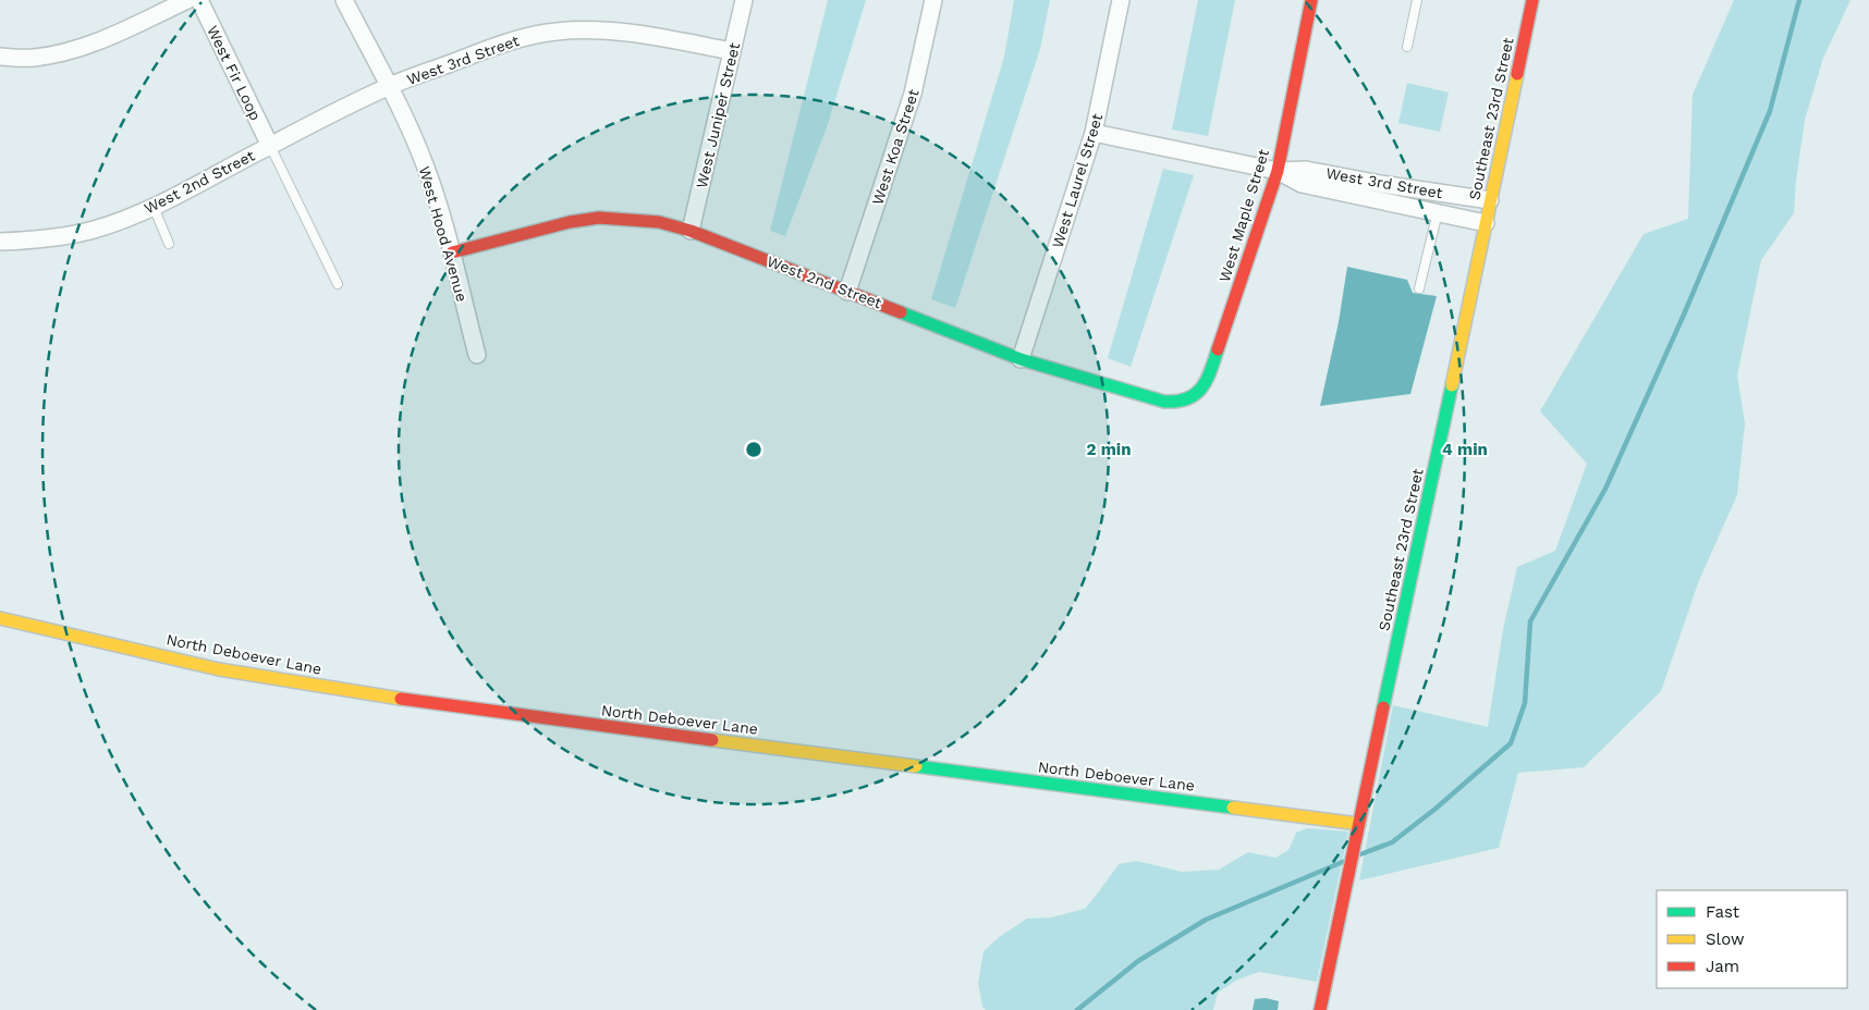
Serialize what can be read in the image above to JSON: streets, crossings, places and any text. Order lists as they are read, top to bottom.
{
  "streets": {
    "street": [
      "West 3rd Street",
      "West Fir Loop",
      "West Juniper Street",
      "Southeast 23rd Street",
      "West Koa Street",
      "West Laurel Street",
      "West 2nd Street",
      "West Maple Street",
      "West Hood Avenue",
      "North Deboever Lane"
    ]
  },
  "crossings": [
    ["West 3rd Street", "West Juniper Street"],
    ["West 3rd Street", "Southeast 23rd Street"],
    ["West 3rd Street", "West Laurel Street"],
    ["West 3rd Street", "West 2nd Street"],
    ["West 3rd Street", "West Maple Street"],
    ["West 3rd Street", "West Hood Avenue"],
    ["West Fir Loop", "West 2nd Street"],
    ["West Juniper Street", "West 2nd Street"],
    ["Southeast 23rd Street", "North Deboever Lane"],
    ["West Koa Street", "West 2nd Street"],
    ["West Laurel Street", "West 2nd Street"],
    ["West 2nd Street", "West Maple Street"],
    ["West 2nd Street", "West Hood Avenue"]
  ],
  "legend": ["Fast", "Slow", "Jam"],
  "rings": ["2 min", "4 min"]
}
